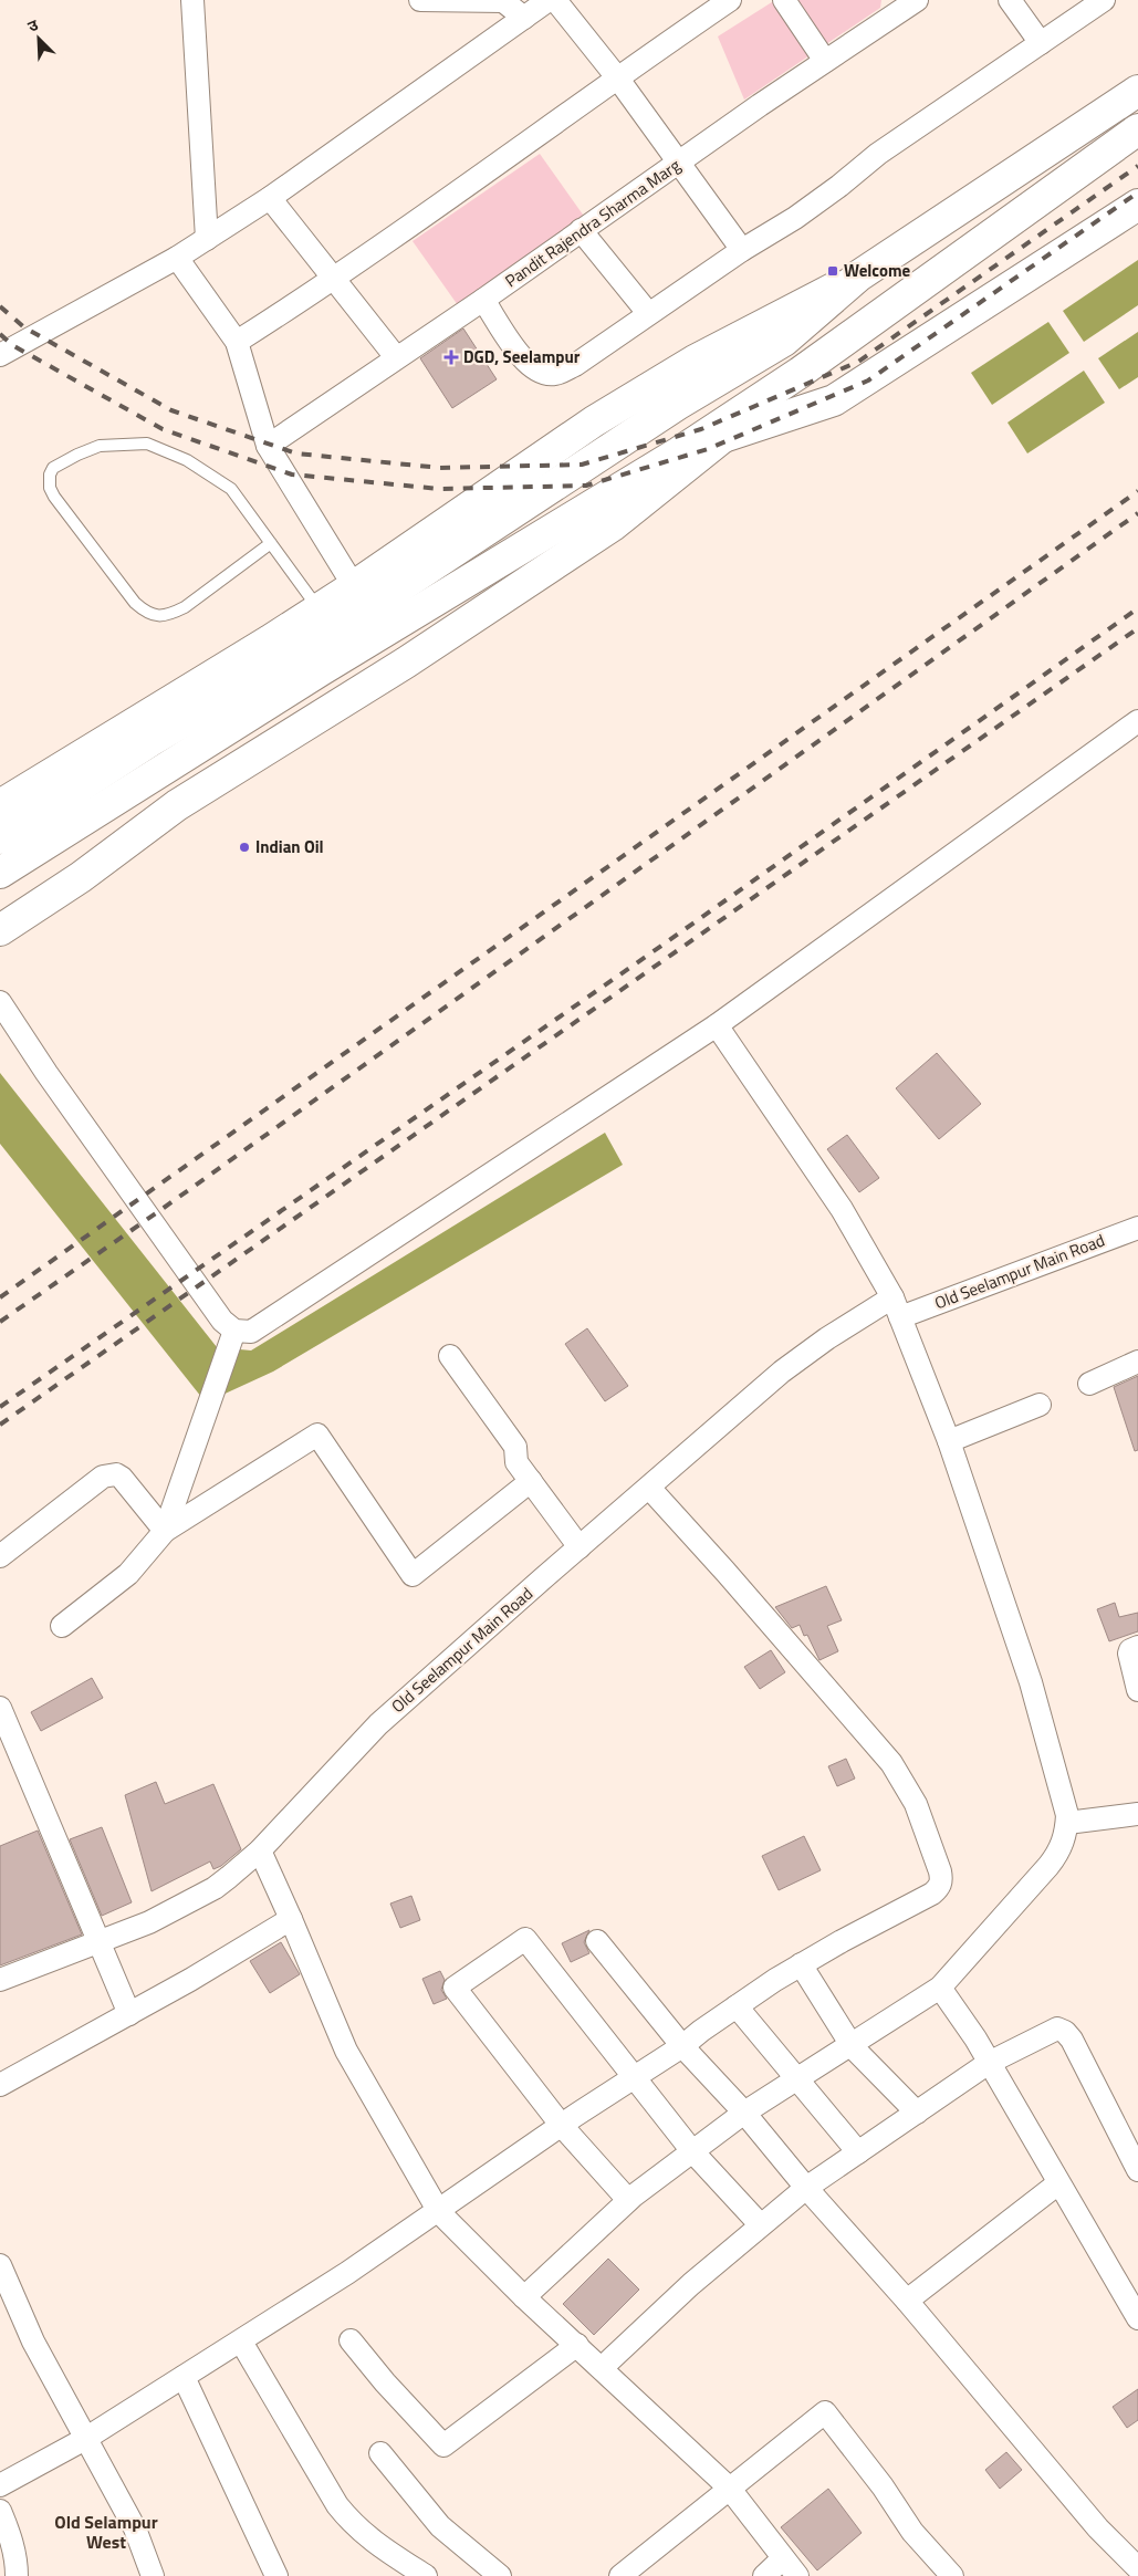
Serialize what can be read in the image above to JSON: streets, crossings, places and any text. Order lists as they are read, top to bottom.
{
  "streets": {
    "street": ["Pandit Rajendra Sharma Marg", "Old Seelampur Main Road"]
  },
  "districts": ["Old Selampur West"],
  "places": {
    "transit": ["Welcome"],
    "health": ["DGD, Seelampur"],
    "other": ["Indian Oil"]
  },
  "north": "top left"
}
